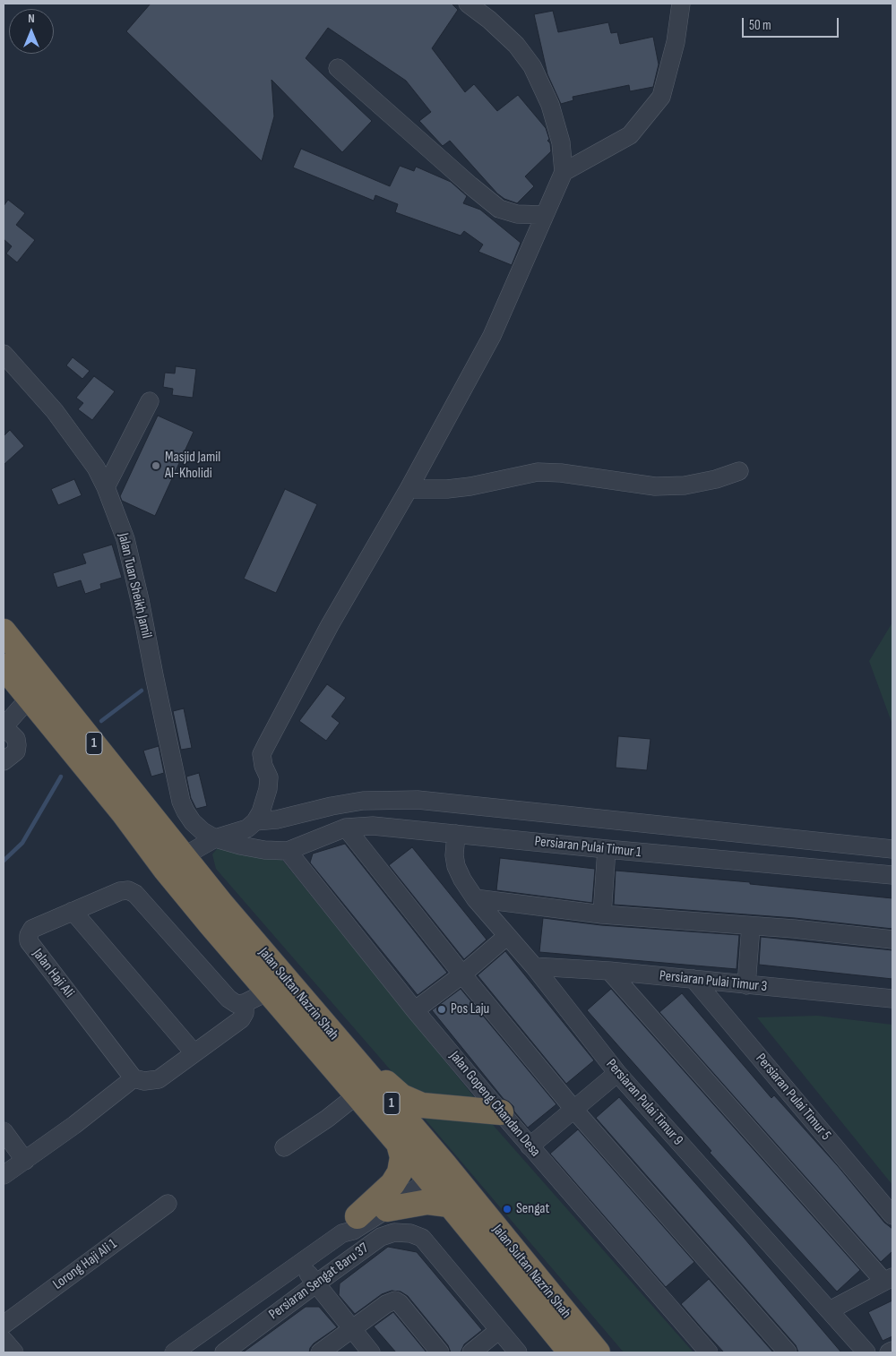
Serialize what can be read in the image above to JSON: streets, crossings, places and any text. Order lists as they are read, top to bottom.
{
  "streets": {
    "highway": ["1", "Jalan Sultan Nazrin Shah"],
    "street": [
      "Jalan Tuan Sheikh Jamil",
      "Persiaran Pulai Timur 1",
      "Jalan Haji Ali",
      "Persiaran Pulai Timur 3",
      "Persiaran Pulai Timur 5",
      "Persiaran Pulai Timur 9",
      "Jalan Gopeng Chandan Desa",
      "Lorong Haji Ali 1",
      "Persiaran Sengat Baru 37"
    ]
  },
  "crossings": [
    ["Jalan Tuan Sheikh Jamil", "Persiaran Pulai Timur 1"],
    ["Jalan Tuan Sheikh Jamil", "Jalan Gopeng Chandan Desa"],
    ["Persiaran Pulai Timur 1", "Persiaran Pulai Timur 9"],
    ["Persiaran Pulai Timur 1", "Jalan Gopeng Chandan Desa"],
    ["Persiaran Pulai Timur 3", "Persiaran Pulai Timur 5"],
    ["Persiaran Pulai Timur 3", "Persiaran Pulai Timur 9"]
  ],
  "places": ["Masjid Jamil Al-Kholidi", "Pos Laju", "Sengat"],
  "scale_bar": "50 m",
  "north": "top"
}
